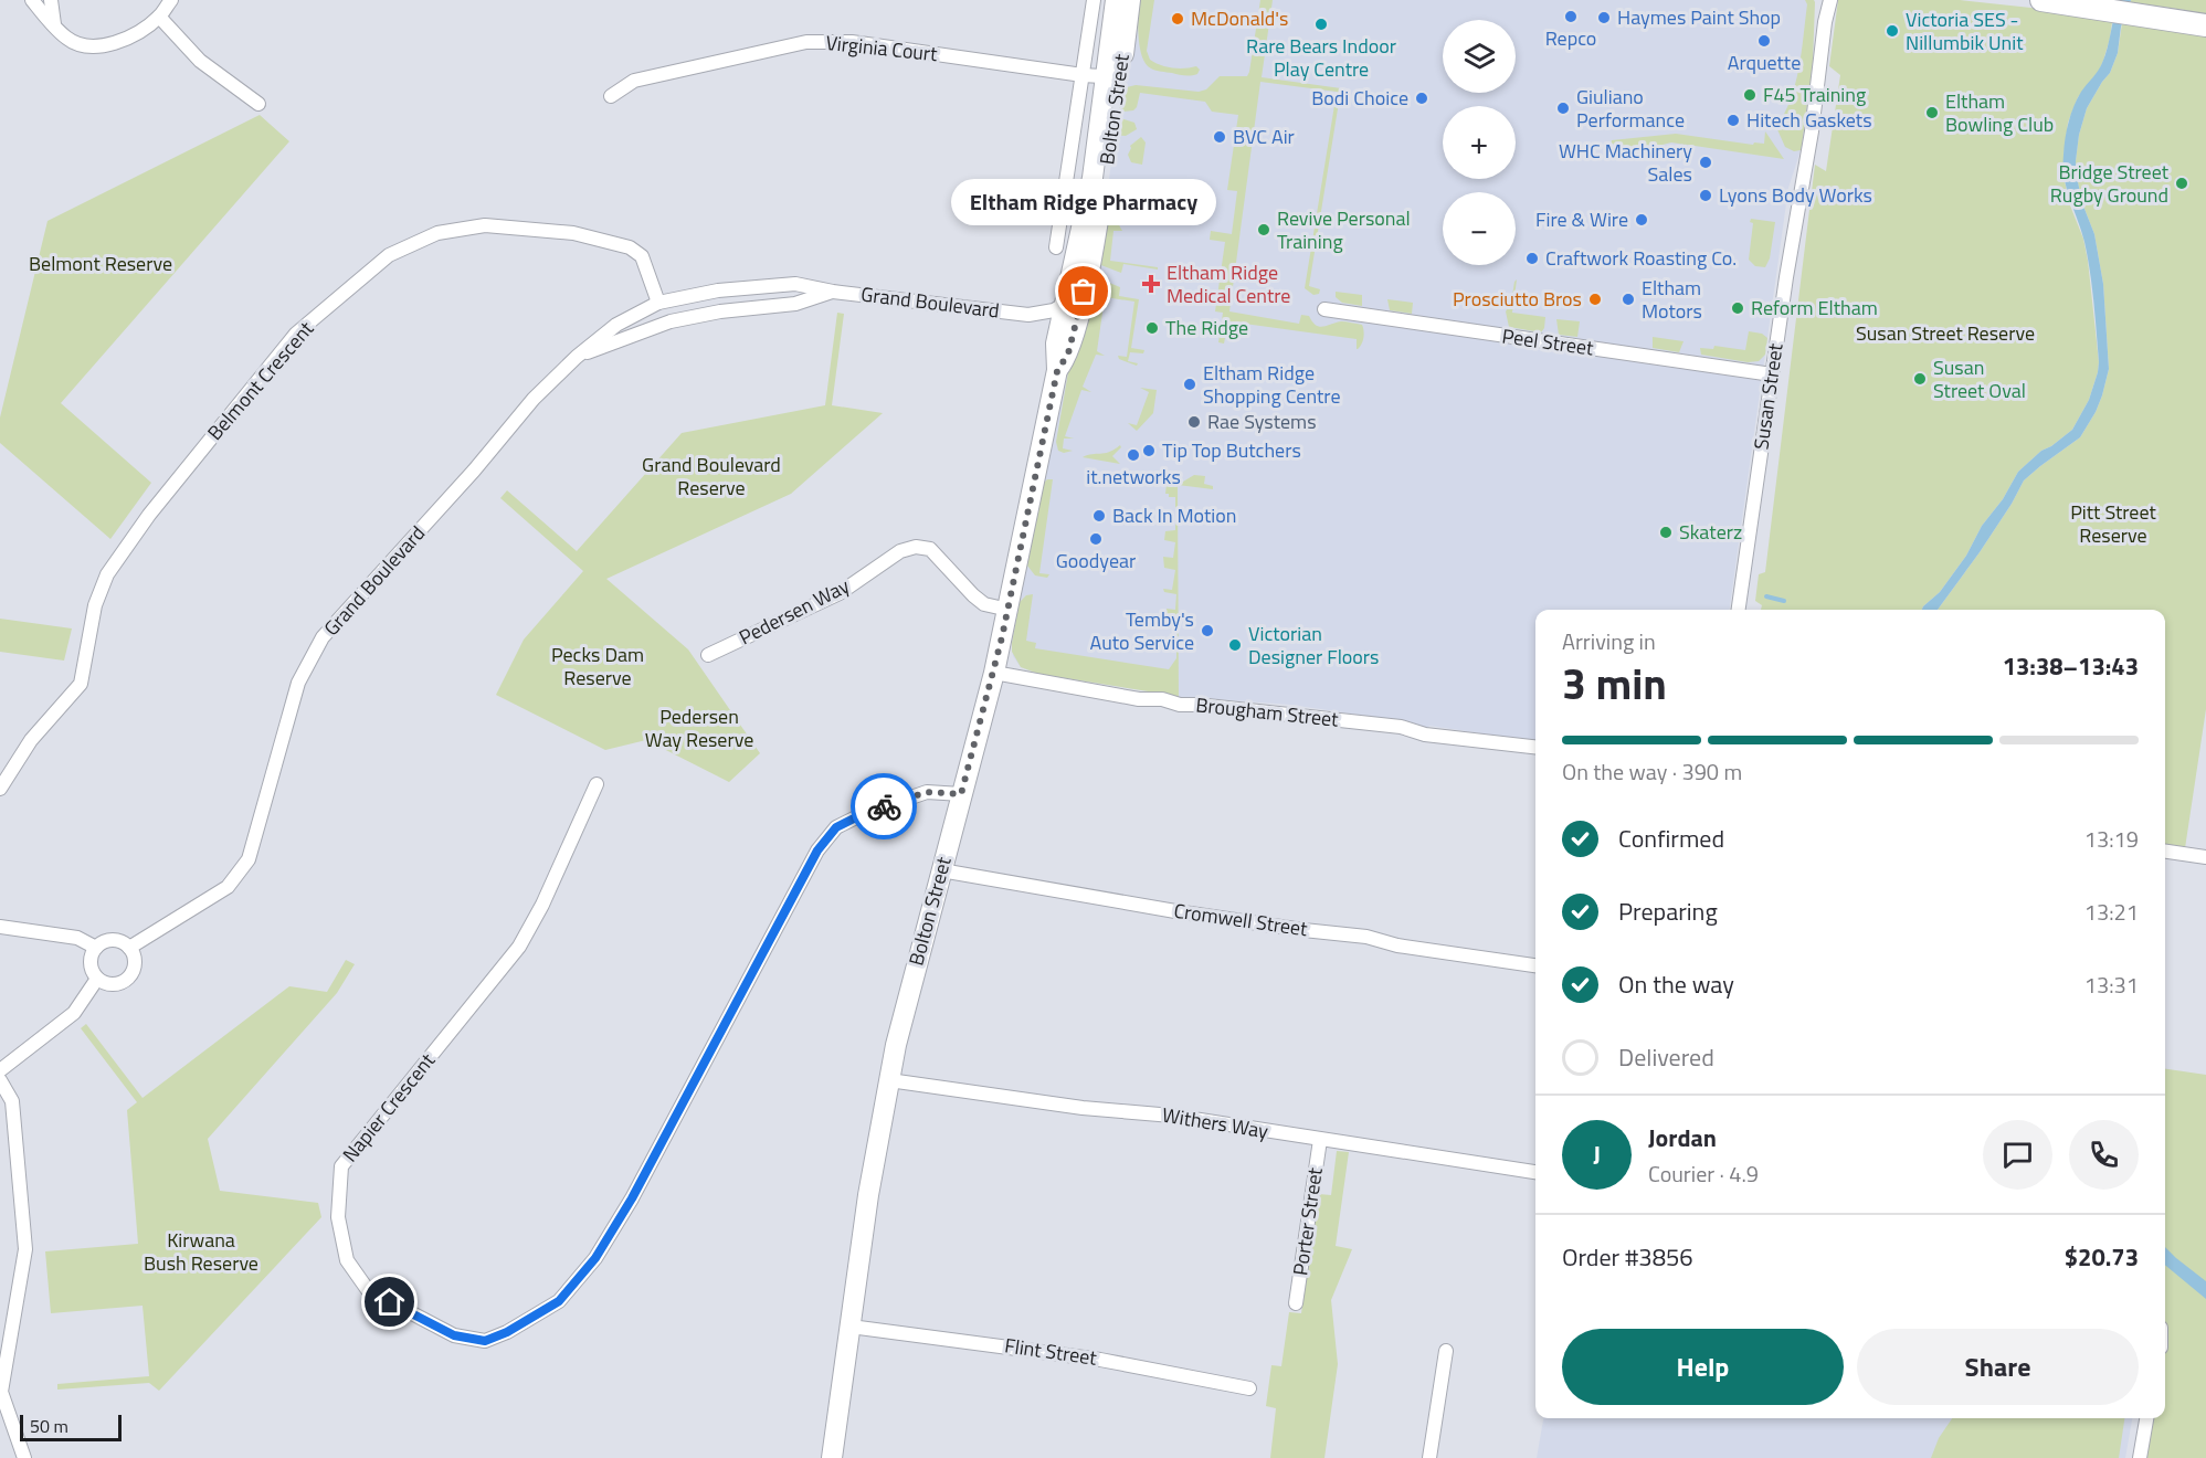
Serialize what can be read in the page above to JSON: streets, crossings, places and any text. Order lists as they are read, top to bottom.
{
  "streets": {
    "main road": ["Bolton Street"],
    "street": [
      "Virginia Court",
      "Grand Boulevard",
      "Peel Street",
      "Belmont Crescent",
      "Susan Street",
      "Pedersen Way",
      "Brougham Street",
      "Cromwell Street",
      "Napier Crescent",
      "Withers Way",
      "Porter Street",
      "Flint Street"
    ]
  },
  "crossings": [
    ["Virginia Court", "Bolton Street"],
    ["Bolton Street", "Grand Boulevard"],
    ["Bolton Street", "Pedersen Way"],
    ["Bolton Street", "Brougham Street"],
    ["Bolton Street", "Cromwell Street"],
    ["Bolton Street", "Napier Crescent"],
    ["Bolton Street", "Withers Way"],
    ["Bolton Street", "Flint Street"],
    ["Grand Boulevard", "Belmont Crescent"],
    ["Peel Street", "Susan Street"],
    ["Withers Way", "Porter Street"]
  ],
  "parks": [
    "Belmont Reserve",
    "Susan Street Reserve",
    "Grand Boulevard Reserve",
    "Pitt Street Reserve",
    "Pecks Dam Reserve",
    "Pedersen Way Reserve",
    "Kirwana Bush Reserve"
  ],
  "places": {
    "other": [
      "Repco",
      "Haymes Paint Shop",
      "McDonald's",
      "Rare Bears Indoor Play Centre",
      "Victoria SES - Nillumbik Unit",
      "Arquette",
      "F45 Training",
      "Bodi Choice",
      "Giuliano Performance",
      "Eltham Bowling Club",
      "Hitech Gaskets",
      "BVC Air",
      "WHC Machinery Sales",
      "Bridge Street Rugby Ground",
      "Lyons Body Works",
      "Fire & Wire",
      "Revive Personal Training",
      "Craftwork Roasting Co.",
      "Eltham Ridge Pharmacy",
      "Prosciutto Bros",
      "Eltham Motors",
      "Reform Eltham",
      "The Ridge",
      "Susan Street Oval",
      "Eltham Ridge Shopping Centre",
      "Rae Systems",
      "Tip Top Butchers",
      "it.networks",
      "Back In Motion",
      "Skaterz",
      "Goodyear",
      "Temby's Auto Service",
      "Victorian Designer Floors"
    ],
    "health": ["Eltham Ridge Medical Centre"]
  },
  "scale_bar": "50 m",
  "page": {
    "map_buttons": ["+", "−"],
    "bubble": "Eltham Ridge Pharmacy",
    "heading": ["3 min", "Arriving in", "13:38–13:43"],
    "panel": [
      "Jordan",
      "Courier · 4.9",
      "Order #3856",
      "$20.73"
    ],
    "bar": "On the way · 390 m",
    "list": [
      ["Confirmed", "13:19"],
      ["Preparing", "13:21"],
      ["On the way", "13:31"],
      "Delivered"
    ],
    "round": "J",
    "buttons": ["Help", "Share"],
    "scale": "50 m"
  }
}
